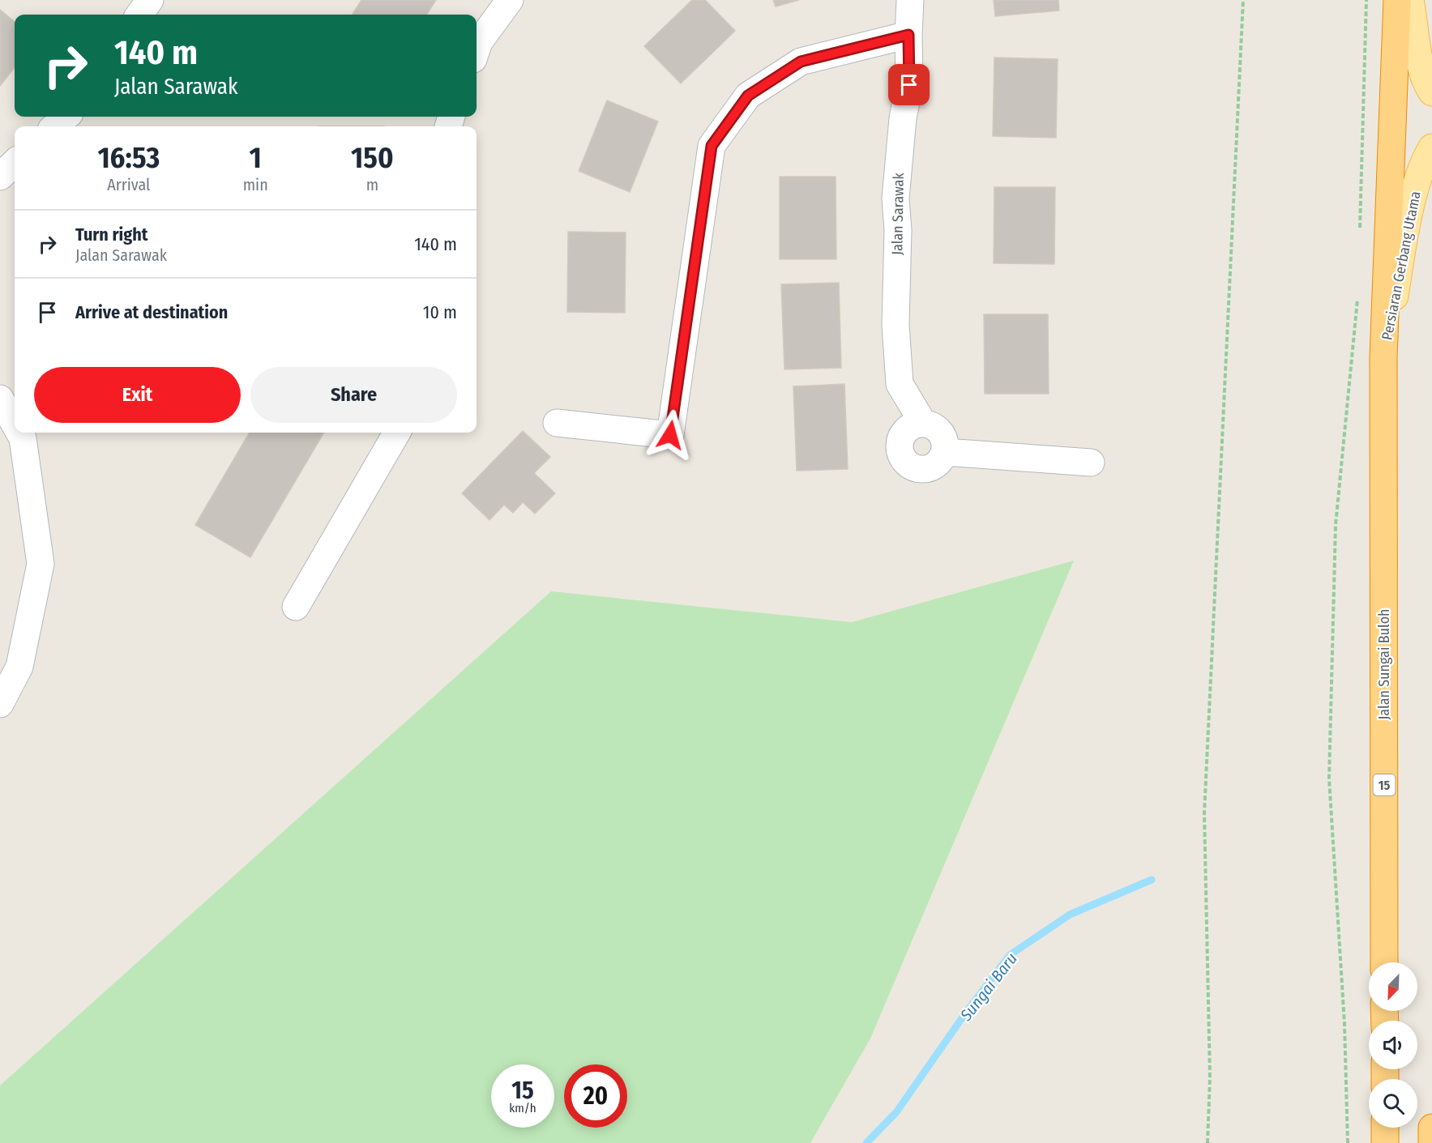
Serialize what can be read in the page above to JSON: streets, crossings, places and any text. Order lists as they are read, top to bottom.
{
  "streets": {
    "highway": ["Jalan Sungai Buloh", "15"],
    "main road": ["Persiaran Gerbang Utama"],
    "lane": ["Jalan Sarawak"]
  },
  "crossings": [
    ["Persiaran Gerbang Utama", "Jalan Sungai Buloh"]
  ],
  "water": ["Sungai Baru"],
  "north": "bottom left",
  "page": {
    "turn": ["140 m", "Jalan Sarawak"],
    "eta": [
      "16:53",
      "Arrival",
      "1",
      "min",
      "150",
      "m"
    ],
    "list": [
      {
        "name": "Turn right",
        "note": "Jalan Sarawak",
        "value": "140 m"
      },
      {
        "name": "Arrive at destination",
        "value": "10 m"
      }
    ],
    "buttons": ["Exit", "Share"],
    "speed": "15 km/h",
    "limit": "20"
  }
}
